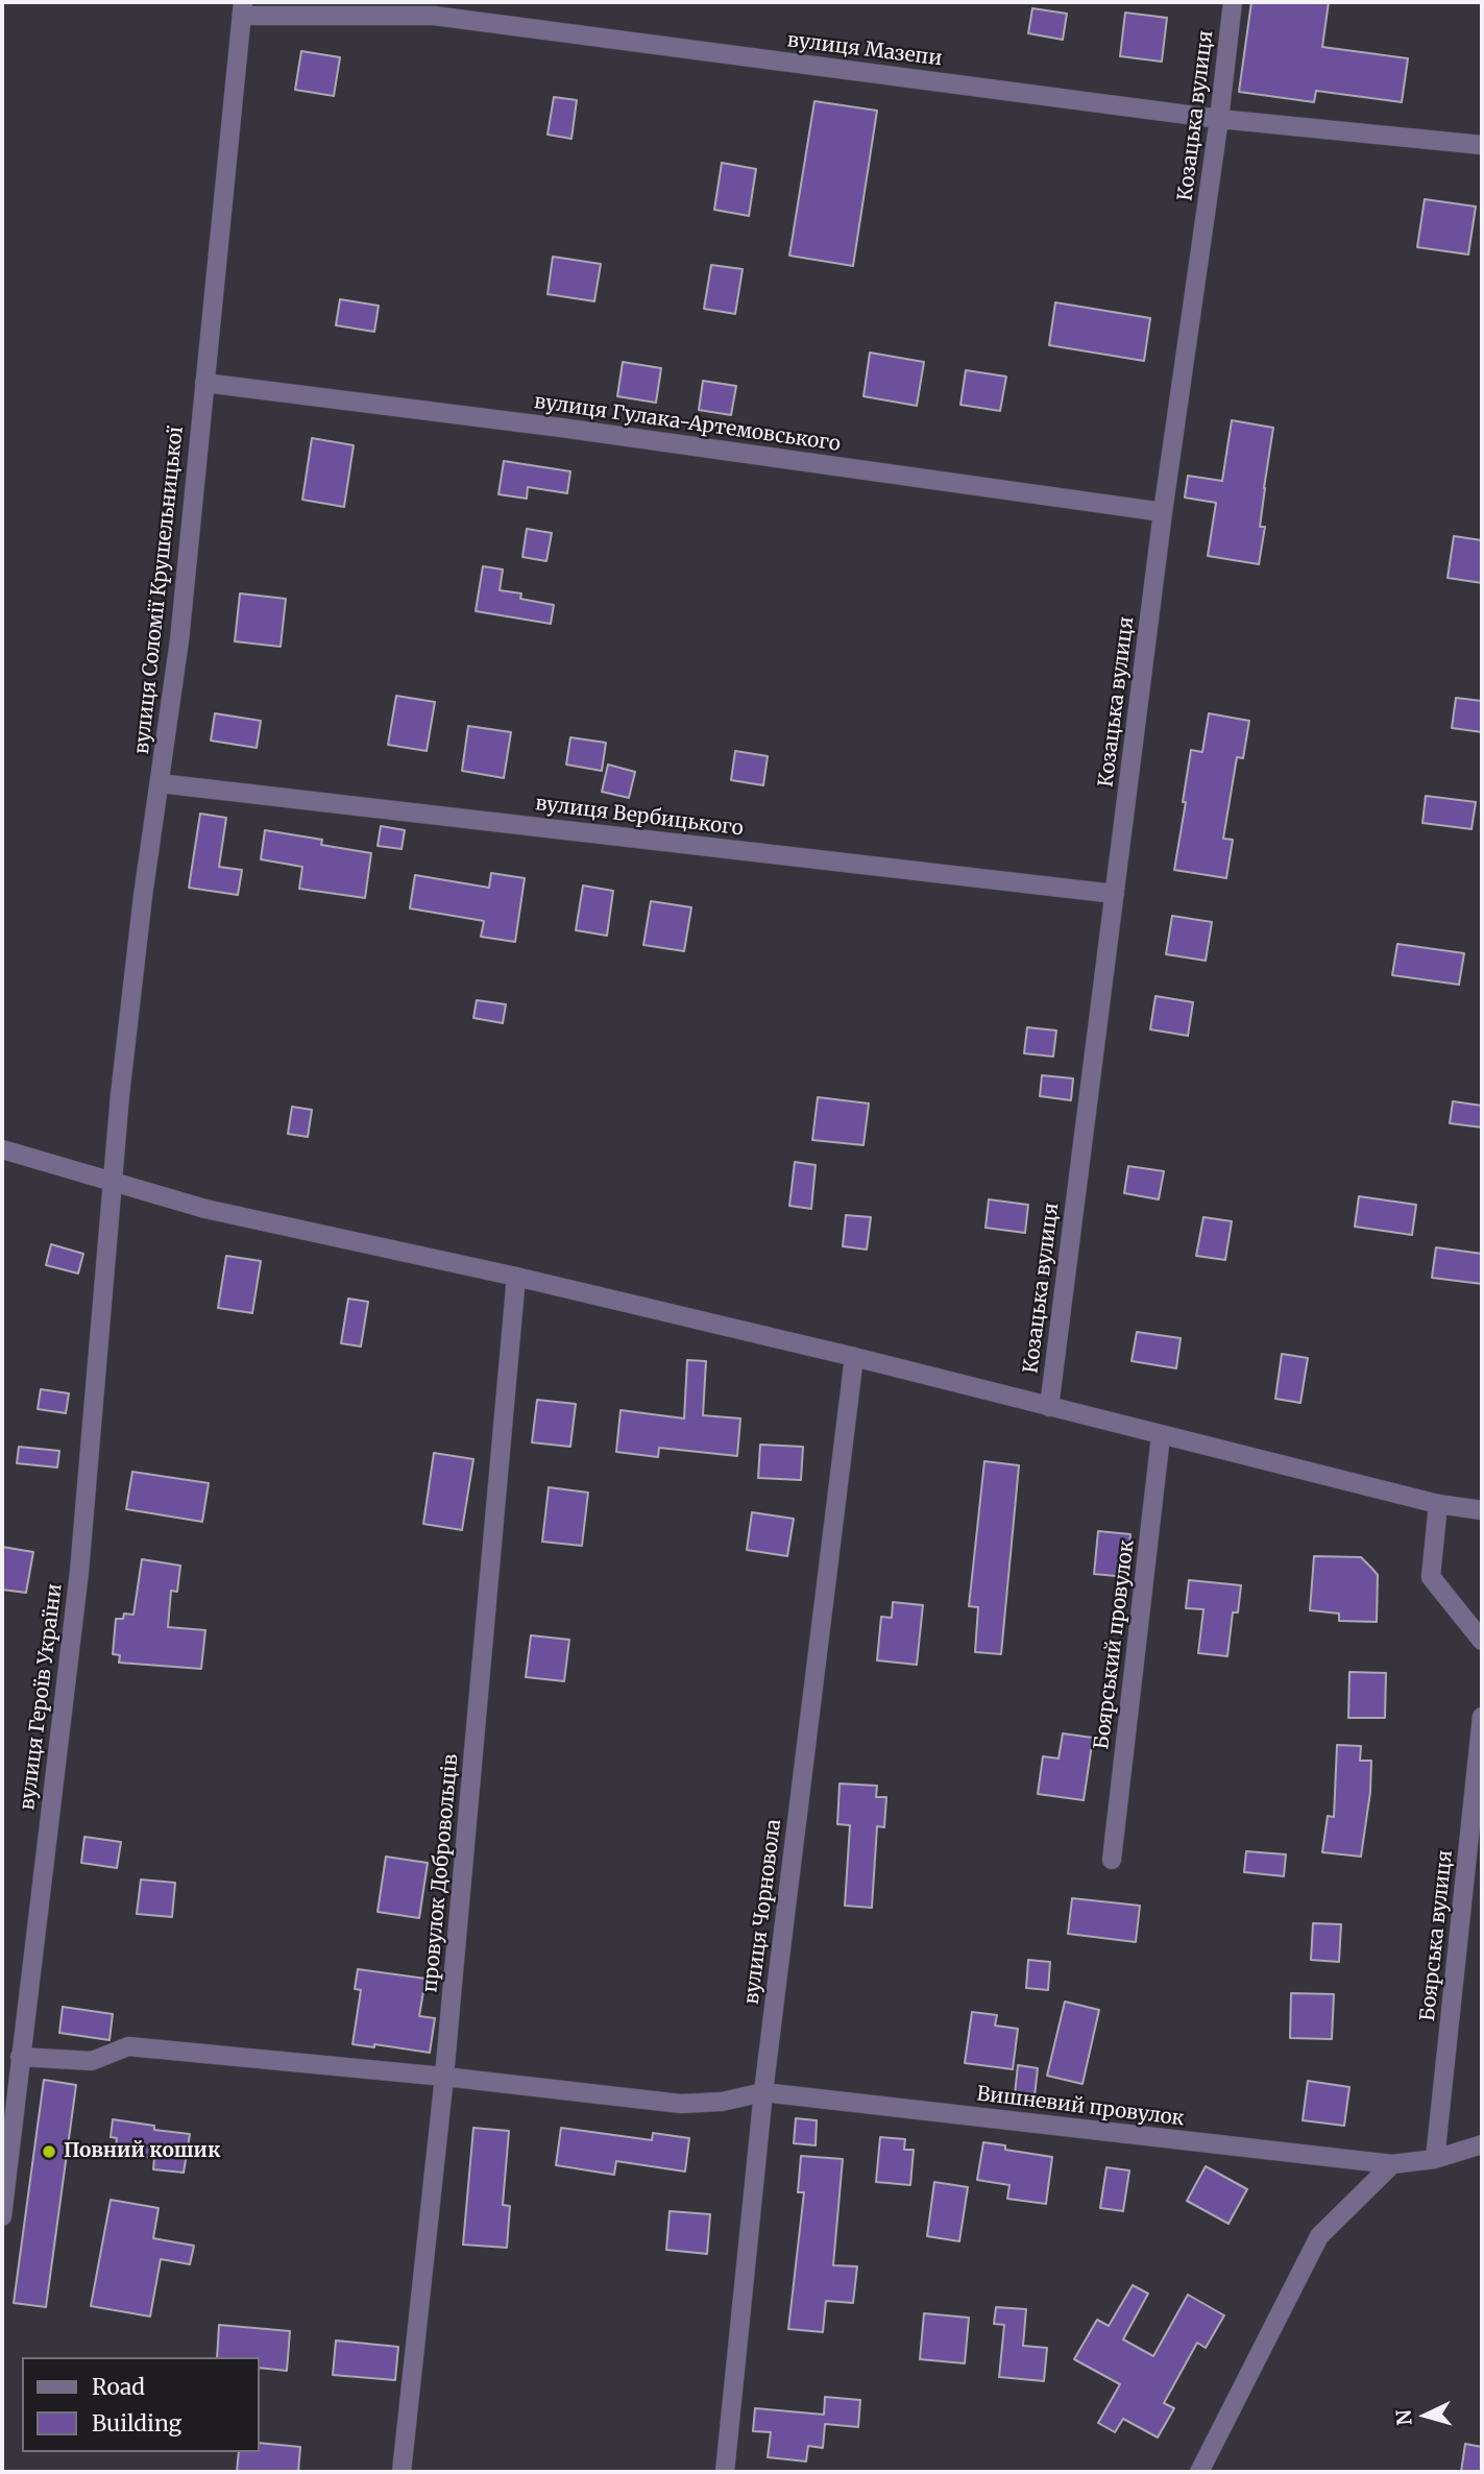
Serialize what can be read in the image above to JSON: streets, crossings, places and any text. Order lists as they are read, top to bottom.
{
  "streets": {
    "street": [
      "вулиця Мазепи",
      "Козацька вулиця",
      "вулиця Гулака-Артемовського",
      "вулиця Соломії Крушельницької",
      "вулиця Вербицького",
      "Боярський провулок",
      "вулиця Героїв України",
      "провулок Добровольців",
      "вулиця Чорновола",
      "Боярська вулиця",
      "Вишневий провулок"
    ]
  },
  "crossings": [
    ["вулиця Мазепи", "Козацька вулиця"],
    ["вулиця Мазепи", "вулиця Соломії Крушельницької"],
    ["Козацька вулиця", "вулиця Гулака-Артемовського"],
    ["Козацька вулиця", "вулиця Вербицького"],
    ["вулиця Гулака-Артемовського", "вулиця Соломії Крушельницької"],
    ["вулиця Соломії Крушельницької", "вулиця Вербицького"],
    ["вулиця Соломії Крушельницької", "вулиця Героїв України"],
    ["вулиця Героїв України", "Вишневий провулок"],
    ["провулок Добровольців", "Вишневий провулок"],
    ["вулиця Чорновола", "Вишневий провулок"],
    ["Боярська вулиця", "Вишневий провулок"]
  ],
  "places": ["Повний кошик"],
  "legend": ["Road", "Building"],
  "north": "left"
}
